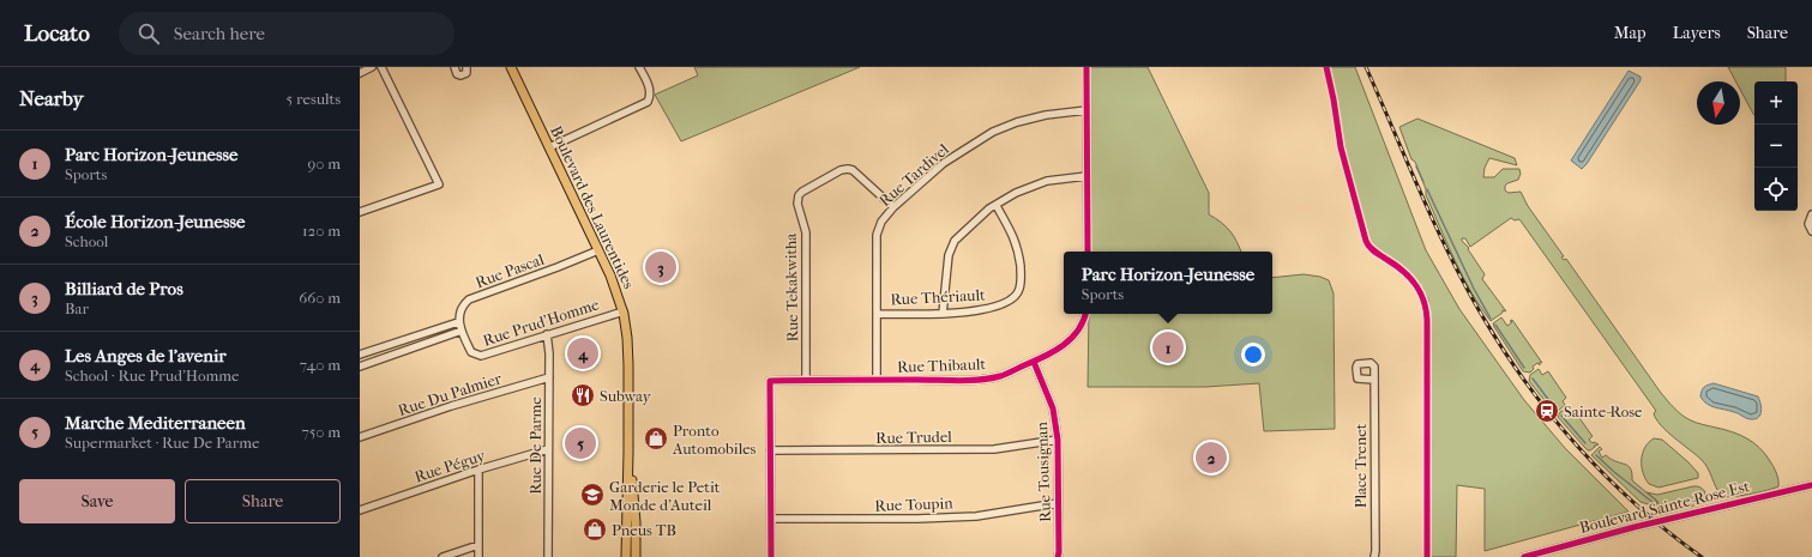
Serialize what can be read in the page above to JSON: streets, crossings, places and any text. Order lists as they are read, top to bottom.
{
  "streets": {
    "main road": ["Boulevard des Laurentides"],
    "street": [
      "Rue Tardivel",
      "Rue Pascal",
      "Rue Tekakwitha",
      "Rue Thériault",
      "Rue Prud'Homme",
      "Rue Thibault",
      "Rue Du Palmier",
      "Rue Trudel",
      "Rue De Parme",
      "Rue Péguy",
      "Place Trenet",
      "Rue Tousignan",
      "Rue Toupin",
      "Boulevard Sainte-Rose Est"
    ]
  },
  "crossings": [
    ["Rue Tardivel", "Rue Tekakwitha"],
    ["Rue Tardivel", "Rue Thériault"],
    ["Rue Tardivel", "Rue Thibault"],
    ["Boulevard des Laurentides", "Rue Pascal"],
    ["Boulevard des Laurentides", "Rue Prud'Homme"],
    ["Rue Pascal", "Rue Prud'Homme"],
    ["Rue Tekakwitha", "Rue Thibault"],
    ["Rue Prud'Homme", "Rue De Parme"],
    ["Rue Thibault", "Rue Trudel"],
    ["Rue Thibault", "Rue Tousignan"],
    ["Rue Du Palmier", "Rue De Parme"],
    ["Rue Trudel", "Rue Tousignan"],
    ["Rue De Parme", "Rue Péguy"],
    ["Rue Tousignan", "Rue Toupin"]
  ],
  "places": {
    "restaurant": ["Subway"],
    "station": ["Sainte-Rose"],
    "shop": ["Pronto Automobiles", "Pneus TB"],
    "school or university": ["Garderie le Petit Monde d'Auteil"]
  },
  "north": "bottom",
  "page": {
    "header": "Locato",
    "search": "Search here",
    "nav": ["Map", "Layers", "Share"],
    "heading": ["Nearby", "5 results"],
    "map_buttons": ["+", "−"],
    "list": [
      {
        "mark": "1",
        "name": "Parc Horizon-Jeunesse",
        "note": "Sports",
        "value": "90 m"
      },
      {
        "mark": "2",
        "name": "École Horizon-Jeunesse",
        "note": "School",
        "value": "120 m"
      },
      {
        "mark": "3",
        "name": "Billiard de Pros",
        "note": "Bar",
        "value": "660 m"
      },
      {
        "mark": "4",
        "name": "Les Anges de l'avenir",
        "note": "School · Rue Prud'Homme",
        "value": "740 m"
      },
      {
        "mark": "5",
        "name": "Marche Mediterraneen",
        "note": "Supermarket · Rue De Parme",
        "value": "750 m"
      }
    ],
    "pins": [
      "3",
      "1",
      "4",
      "5",
      "2"
    ],
    "popup": ["Parc Horizon-Jeunesse", "Sports"],
    "buttons": ["Save", "Share"]
  }
}
